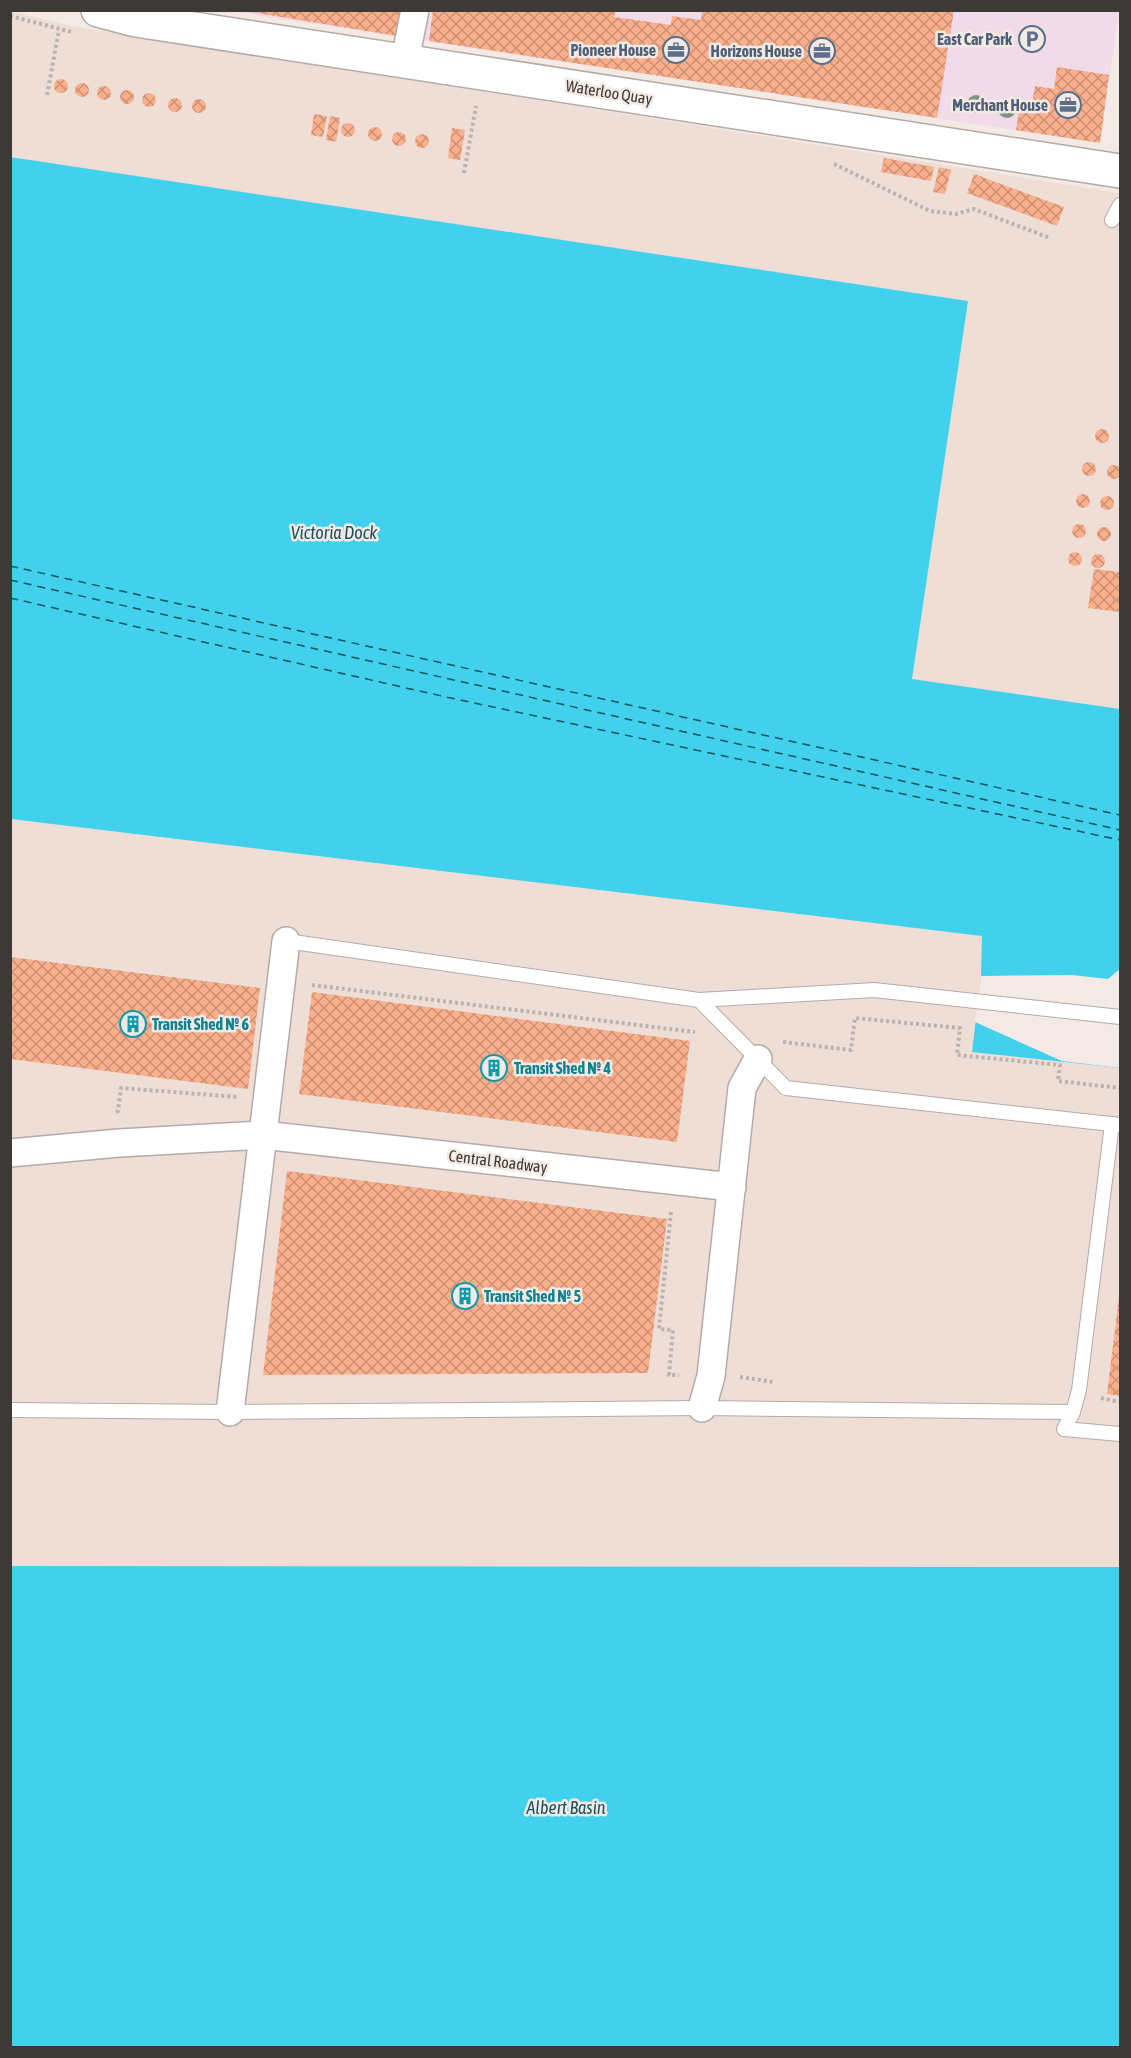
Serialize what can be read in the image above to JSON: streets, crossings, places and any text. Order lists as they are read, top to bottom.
{
  "streets": {
    "street": ["Waterloo Quay", "Central Roadway"]
  },
  "water": ["Victoria Dock", "Albert Basin"],
  "places": {
    "parking": ["East Car Park"],
    "office": ["Pioneer House", "Horizons House", "Merchant House"],
    "building": ["Transit Shed № 6", "Transit Shed № 4", "Transit Shed № 5"]
  }
}
